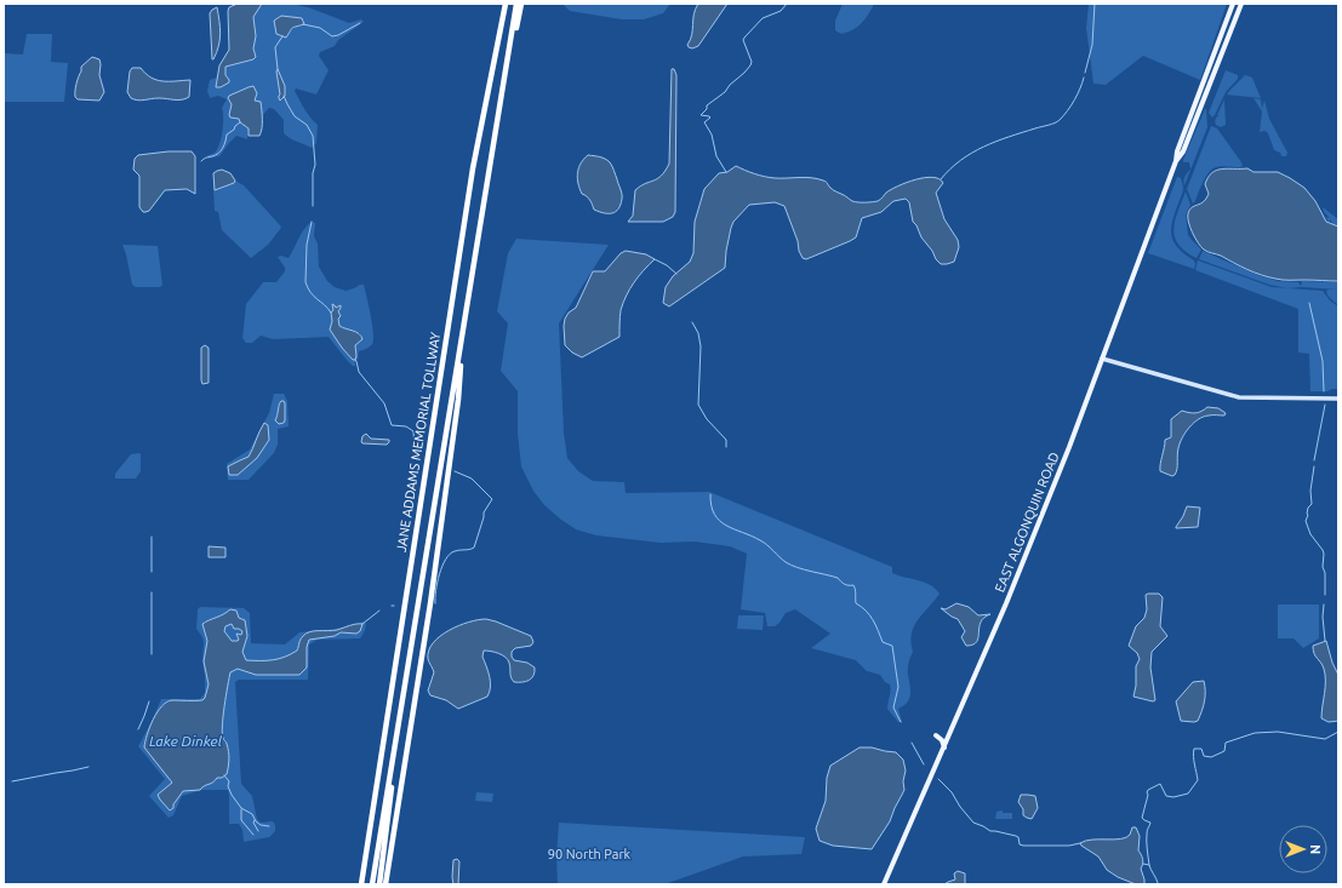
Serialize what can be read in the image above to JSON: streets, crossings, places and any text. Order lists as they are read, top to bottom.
{
  "streets": {
    "highway": ["JANE ADDAMS MEMORIAL TOLLWAY"],
    "main road": ["EAST ALGONQUIN ROAD"]
  },
  "water": ["Lake Dinkel"],
  "parks": ["90 North Park"],
  "north": "right"
}
